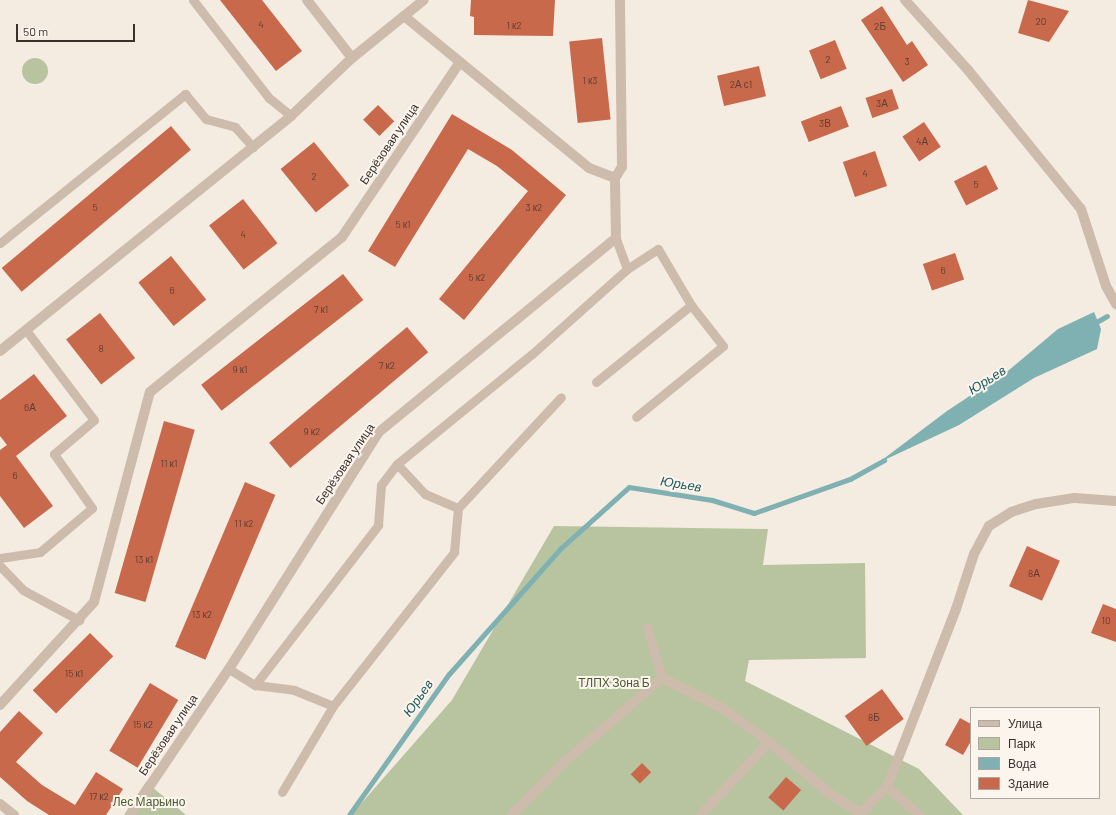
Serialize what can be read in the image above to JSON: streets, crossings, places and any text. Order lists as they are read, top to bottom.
{
  "streets": {
    "street": ["Берёзовая улица"]
  },
  "water": ["Юрьев"],
  "parks": ["ТЛПХ Зона Б", "Лес Марьино"],
  "house_numbers": [
    "20",
    "4",
    "1 к2",
    "2Б",
    "2",
    "3",
    "1 к3",
    "2А с1",
    "3А",
    "3В",
    "4А",
    "4",
    "2",
    "5",
    "5",
    "3 к2",
    "5 к1",
    "4",
    "6",
    "5 к2",
    "6",
    "7 к1",
    "8",
    "7 к2",
    "9 к1",
    "6А",
    "9 к2",
    "11 к1",
    "6",
    "11 к2",
    "13 к1",
    "8А",
    "13 к2",
    "10",
    "15 к1",
    "8Б",
    "15 к2",
    "17 к2"
  ],
  "legend": [
    "Улица",
    "Парк",
    "Вода",
    "Здание"
  ],
  "scale_bar": "50 m"
}
